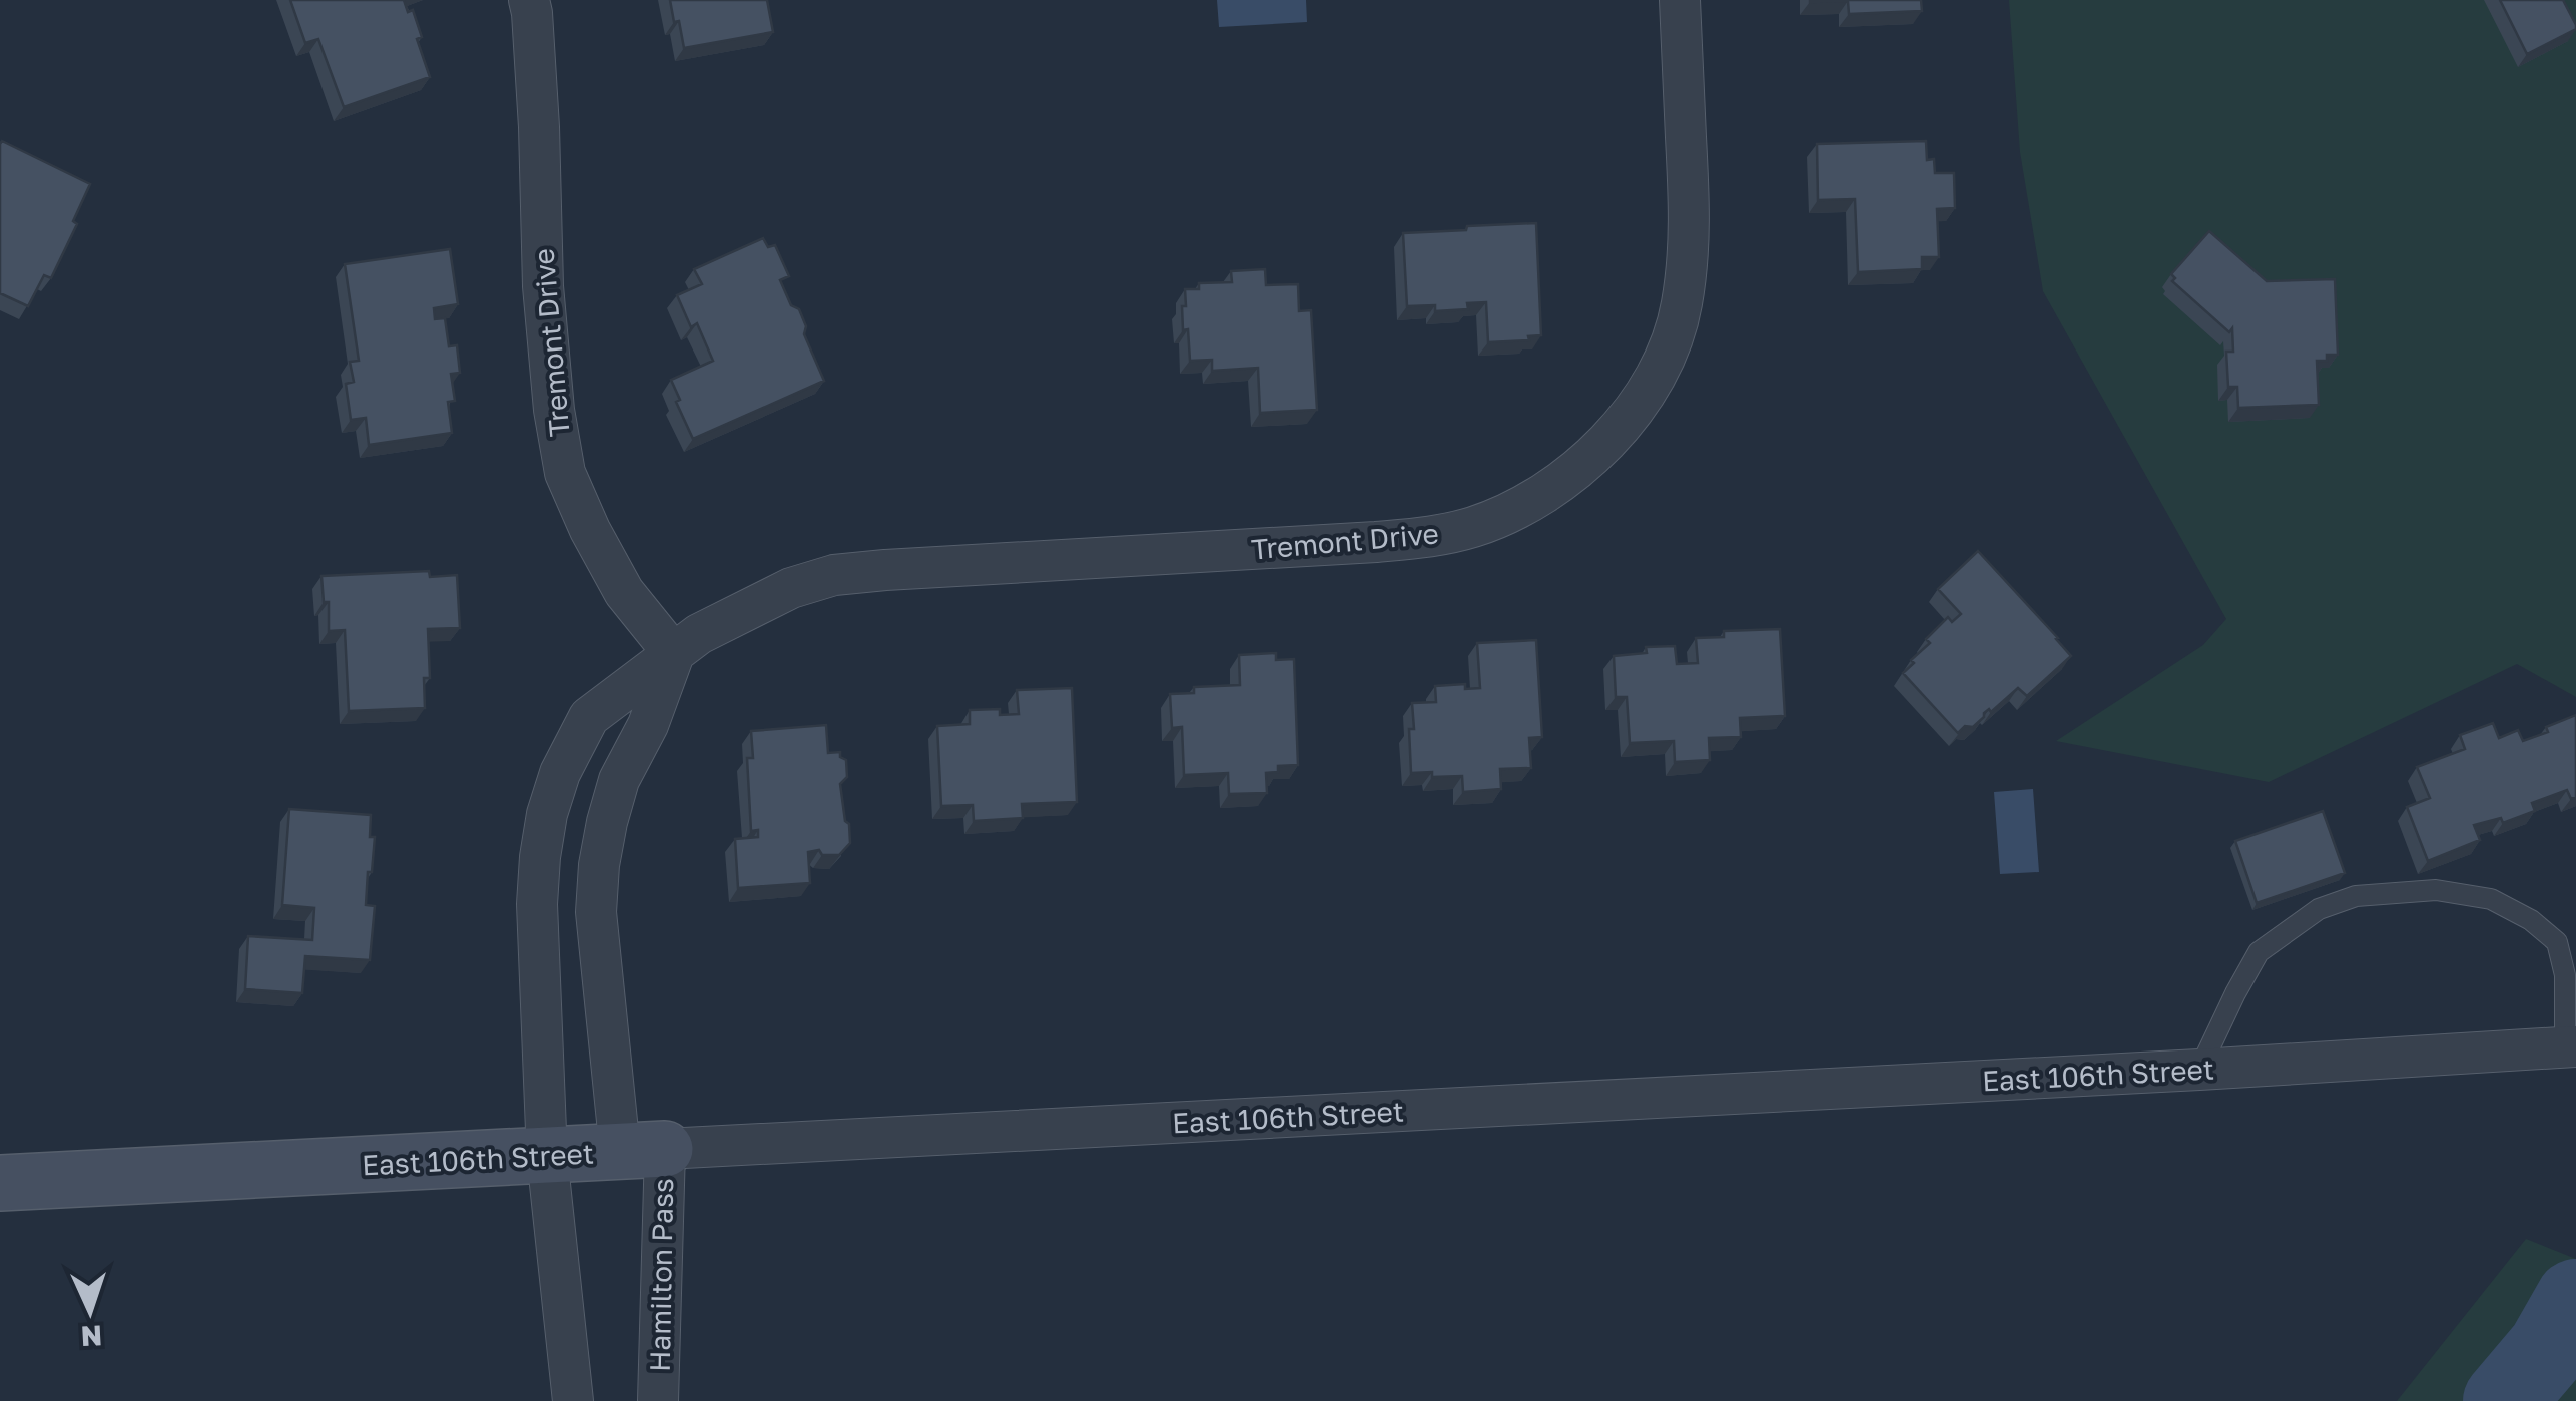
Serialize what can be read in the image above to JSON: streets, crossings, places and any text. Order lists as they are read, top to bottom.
{
  "streets": {
    "street": ["Tremont Drive", "East 106th Street", "Hamilton Pass"]
  },
  "crossings": [
    ["Tremont Drive", "East 106th Street"],
    ["East 106th Street", "Hamilton Pass"]
  ],
  "north": "bottom"
}
